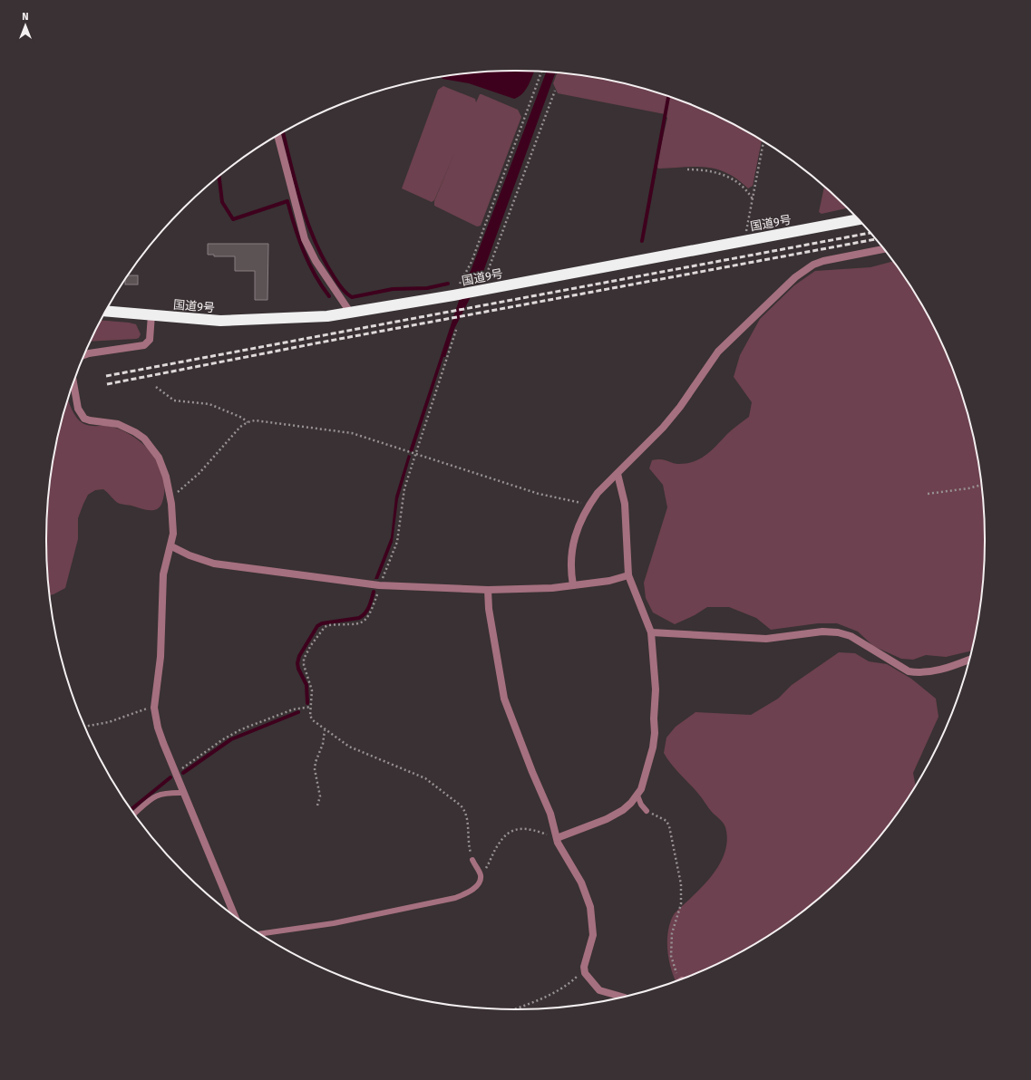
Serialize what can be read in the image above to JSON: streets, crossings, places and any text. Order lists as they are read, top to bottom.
{
  "streets": {
    "highway": ["国道9号"]
  },
  "north": "top"
}
